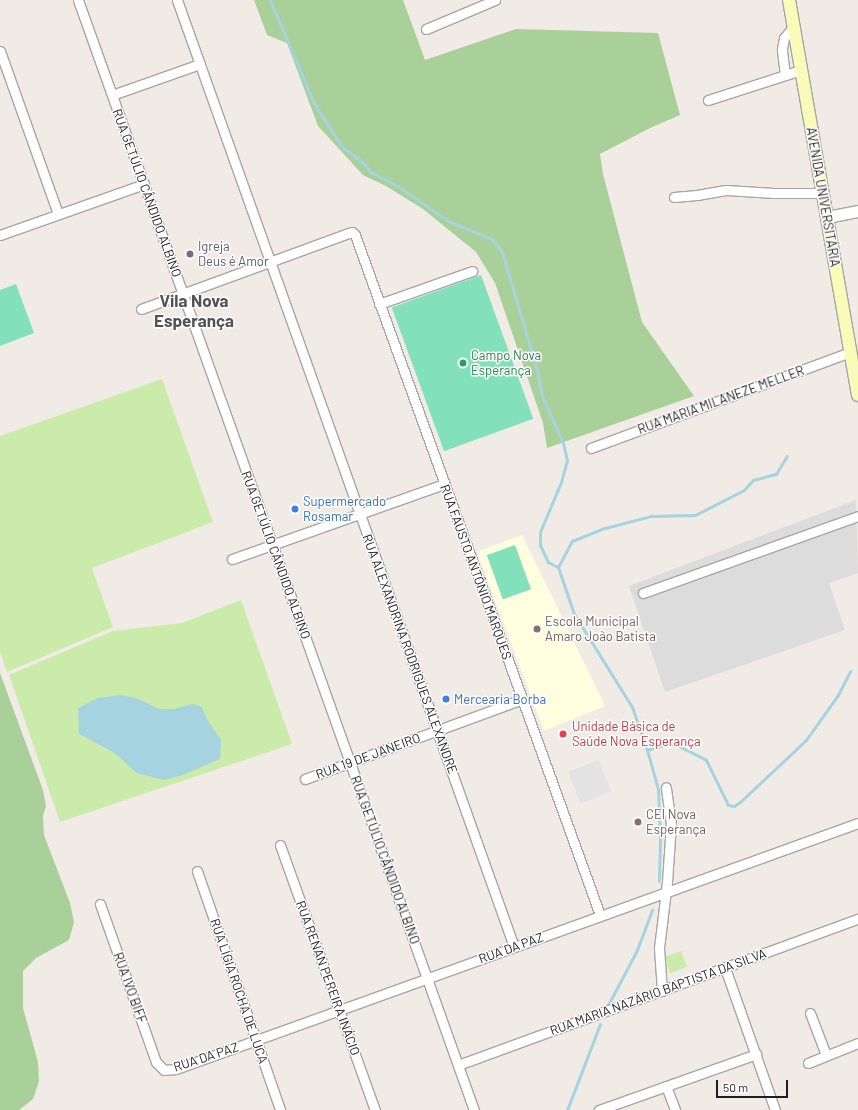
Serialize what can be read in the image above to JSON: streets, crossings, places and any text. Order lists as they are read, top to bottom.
{
  "streets": {
    "main road": ["AVENIDA UNIVERSITÁRIA"],
    "street": [
      "RUA GETÚLIO CÂNDIDO ALBINO",
      "RUA MARIA MILANEZE MELLER",
      "RUA FAUSTO ANTÔNIO MARQUES",
      "RUA ALEXANDRINA RODRIGUES ALEXANDRE",
      "RUA 19 DE JANEIRO",
      "RUA DA PAZ",
      "RUA RENAN PEREIRA INÁCIO",
      "RUA IVO BIFF",
      "RUA LÍGIA ROCHA DE LUCA",
      "RUA MARIA NAZÁRIO BAPTISTA DA SILVA"
    ]
  },
  "crossings": [
    ["RUA GETÚLIO CÂNDIDO ALBINO", "RUA 19 DE JANEIRO"],
    ["RUA GETÚLIO CÂNDIDO ALBINO", "RUA DA PAZ"],
    ["RUA GETÚLIO CÂNDIDO ALBINO", "RUA MARIA NAZÁRIO BAPTISTA DA SILVA"],
    ["AVENIDA UNIVERSITÁRIA", "RUA MARIA MILANEZE MELLER"],
    ["RUA FAUSTO ANTÔNIO MARQUES", "RUA ALEXANDRINA RODRIGUES ALEXANDRE"],
    ["RUA FAUSTO ANTÔNIO MARQUES", "RUA 19 DE JANEIRO"],
    ["RUA FAUSTO ANTÔNIO MARQUES", "RUA DA PAZ"],
    ["RUA ALEXANDRINA RODRIGUES ALEXANDRE", "RUA 19 DE JANEIRO"],
    ["RUA ALEXANDRINA RODRIGUES ALEXANDRE", "RUA DA PAZ"],
    ["RUA DA PAZ", "RUA RENAN PEREIRA INÁCIO"],
    ["RUA DA PAZ", "RUA IVO BIFF"],
    ["RUA DA PAZ", "RUA LÍGIA ROCHA DE LUCA"]
  ],
  "districts": ["Vila Nova Esperança"],
  "places": [
    "Igreja Deus é Amor",
    "Campo Nova Esperança",
    "Supermercado Rosamar",
    "Escola Municipal Amaro João Batista",
    "Mercearia Borba",
    "Unidade Básica de Saúde Nova Esperança",
    "CEI Nova Esperança"
  ],
  "scale_bar": "50 m"
}
